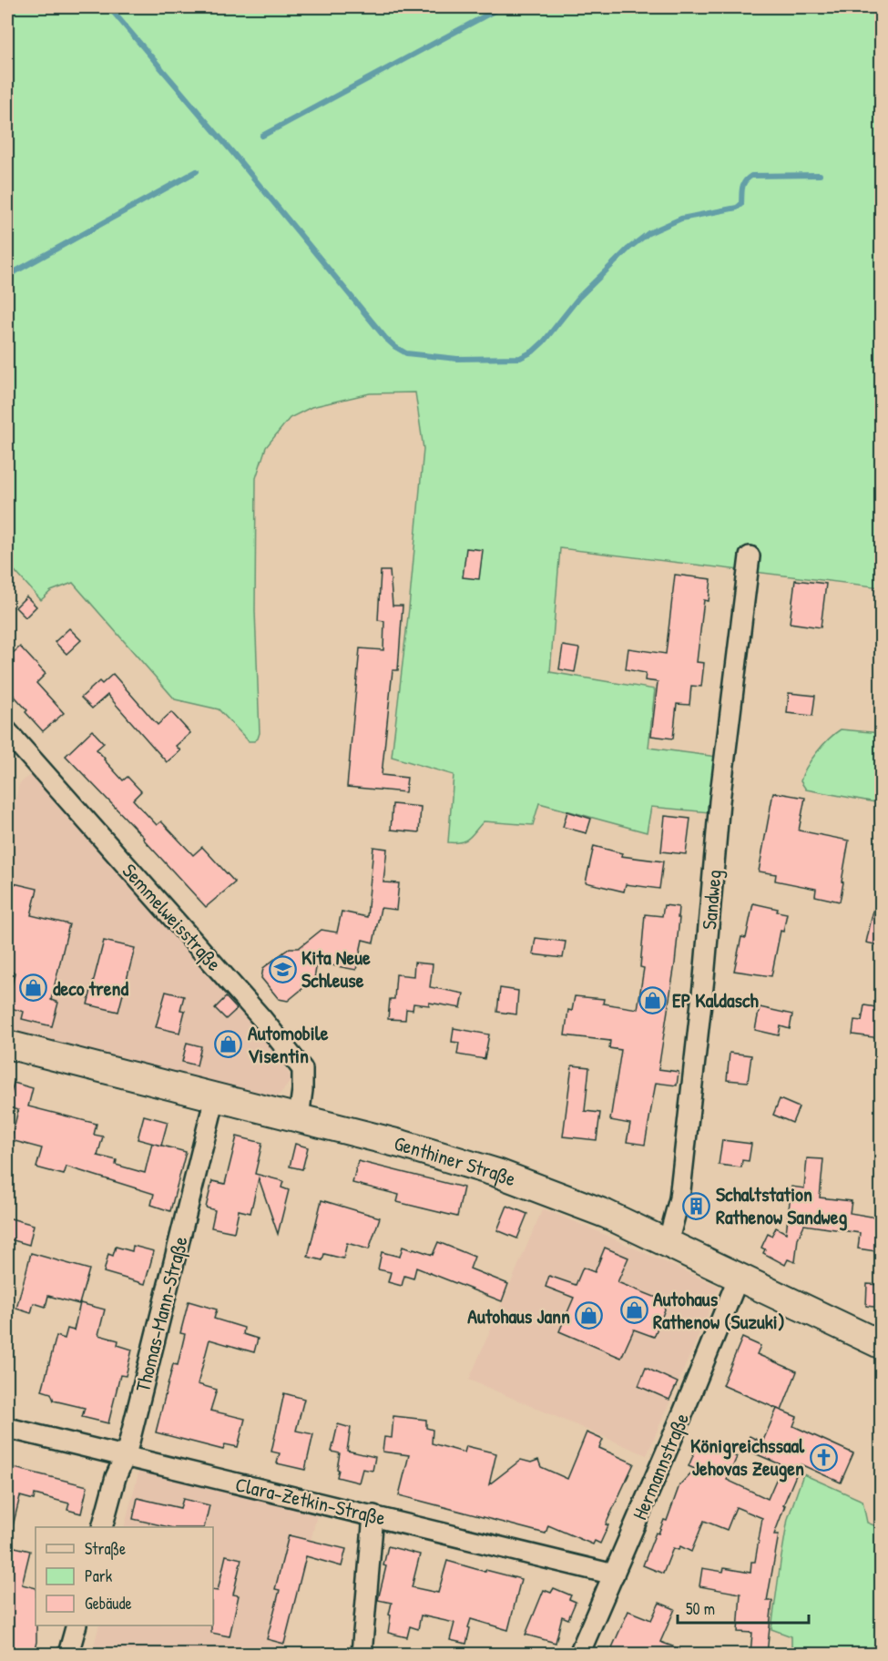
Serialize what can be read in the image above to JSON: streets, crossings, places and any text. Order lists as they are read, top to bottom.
{
  "streets": {
    "main road": ["Genthiner Straße"],
    "street": [
      "Sandweg",
      "Semmelweisstraße",
      "Thomas-Mann-Straße",
      "Hermannstraße",
      "Clara-Zetkin-Straße"
    ]
  },
  "crossings": [
    ["Sandweg", "Genthiner Straße"],
    ["Semmelweisstraße", "Genthiner Straße"],
    ["Genthiner Straße", "Thomas-Mann-Straße"],
    ["Genthiner Straße", "Hermannstraße"],
    ["Thomas-Mann-Straße", "Clara-Zetkin-Straße"],
    ["Hermannstraße", "Clara-Zetkin-Straße"]
  ],
  "places": {
    "school or university": ["Kita Neue Schleuse"],
    "shop": [
      "deco trend",
      "EP Kaldasch",
      "Automobile Visentin",
      "Autohaus Rathenow (Suzuki)",
      "Autohaus Jann"
    ],
    "building": ["Schaltstation Rathenow Sandweg"],
    "church": ["Königreichssaal Jehovas Zeugen"]
  },
  "legend": ["Straße", "Park", "Gebäude"],
  "scale_bar": "50 m"
}
